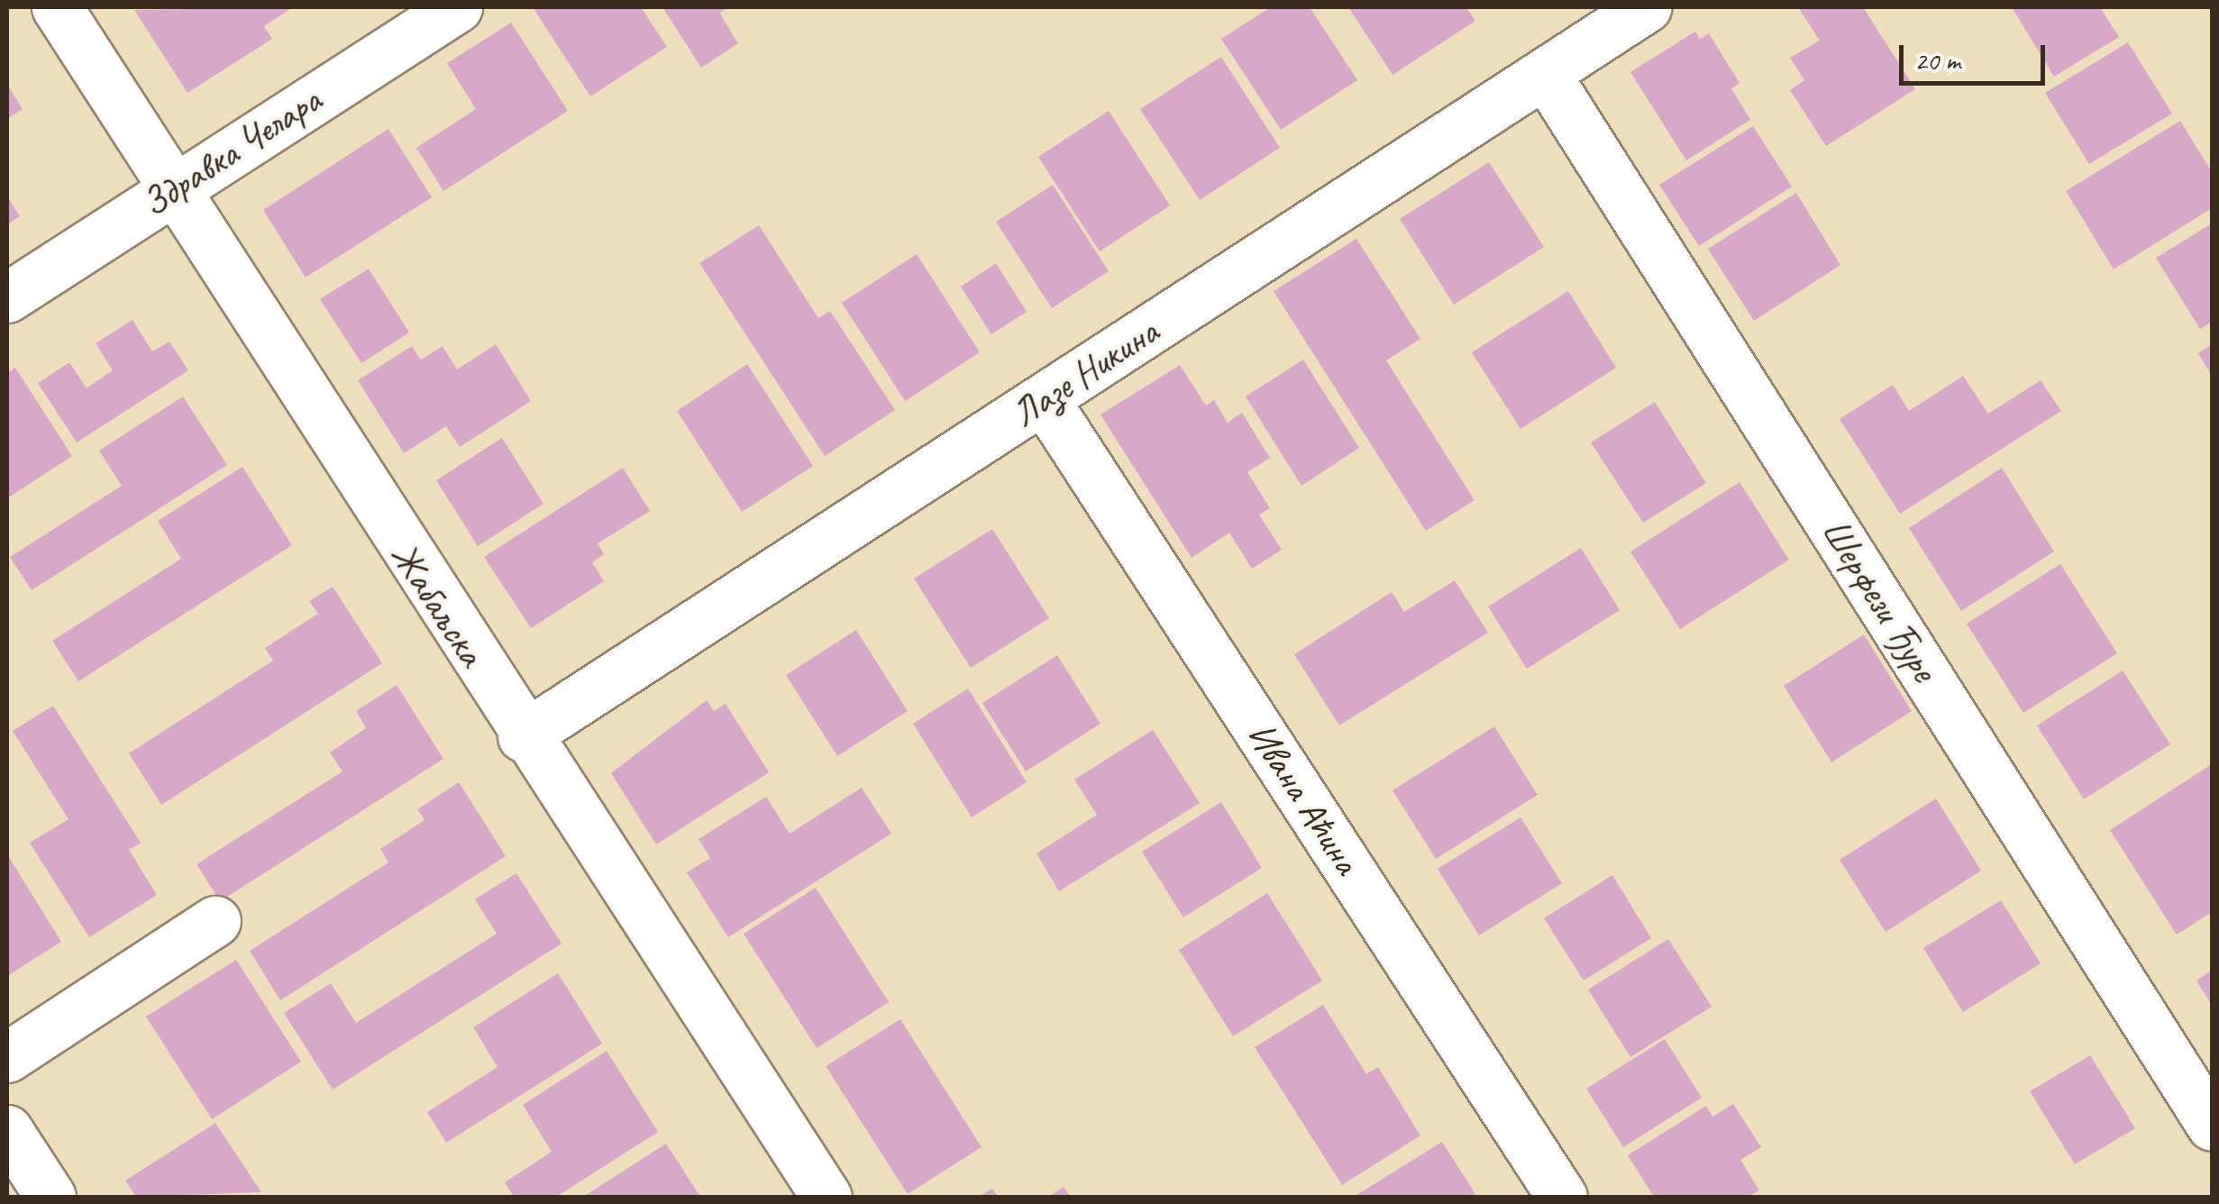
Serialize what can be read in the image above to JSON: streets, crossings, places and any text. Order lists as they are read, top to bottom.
{
  "streets": {
    "street": [
      "Здравка Челара",
      "Лазе Никина",
      "Шерфези Ђуре",
      "Жабаљска",
      "Ивана Аћина"
    ]
  },
  "crossings": [
    ["Здравка Челара", "Жабаљска"],
    ["Лазе Никина", "Шерфези Ђуре"],
    ["Лазе Никина", "Жабаљска"],
    ["Лазе Никина", "Ивана Аћина"]
  ],
  "scale_bar": "20 m"
}
